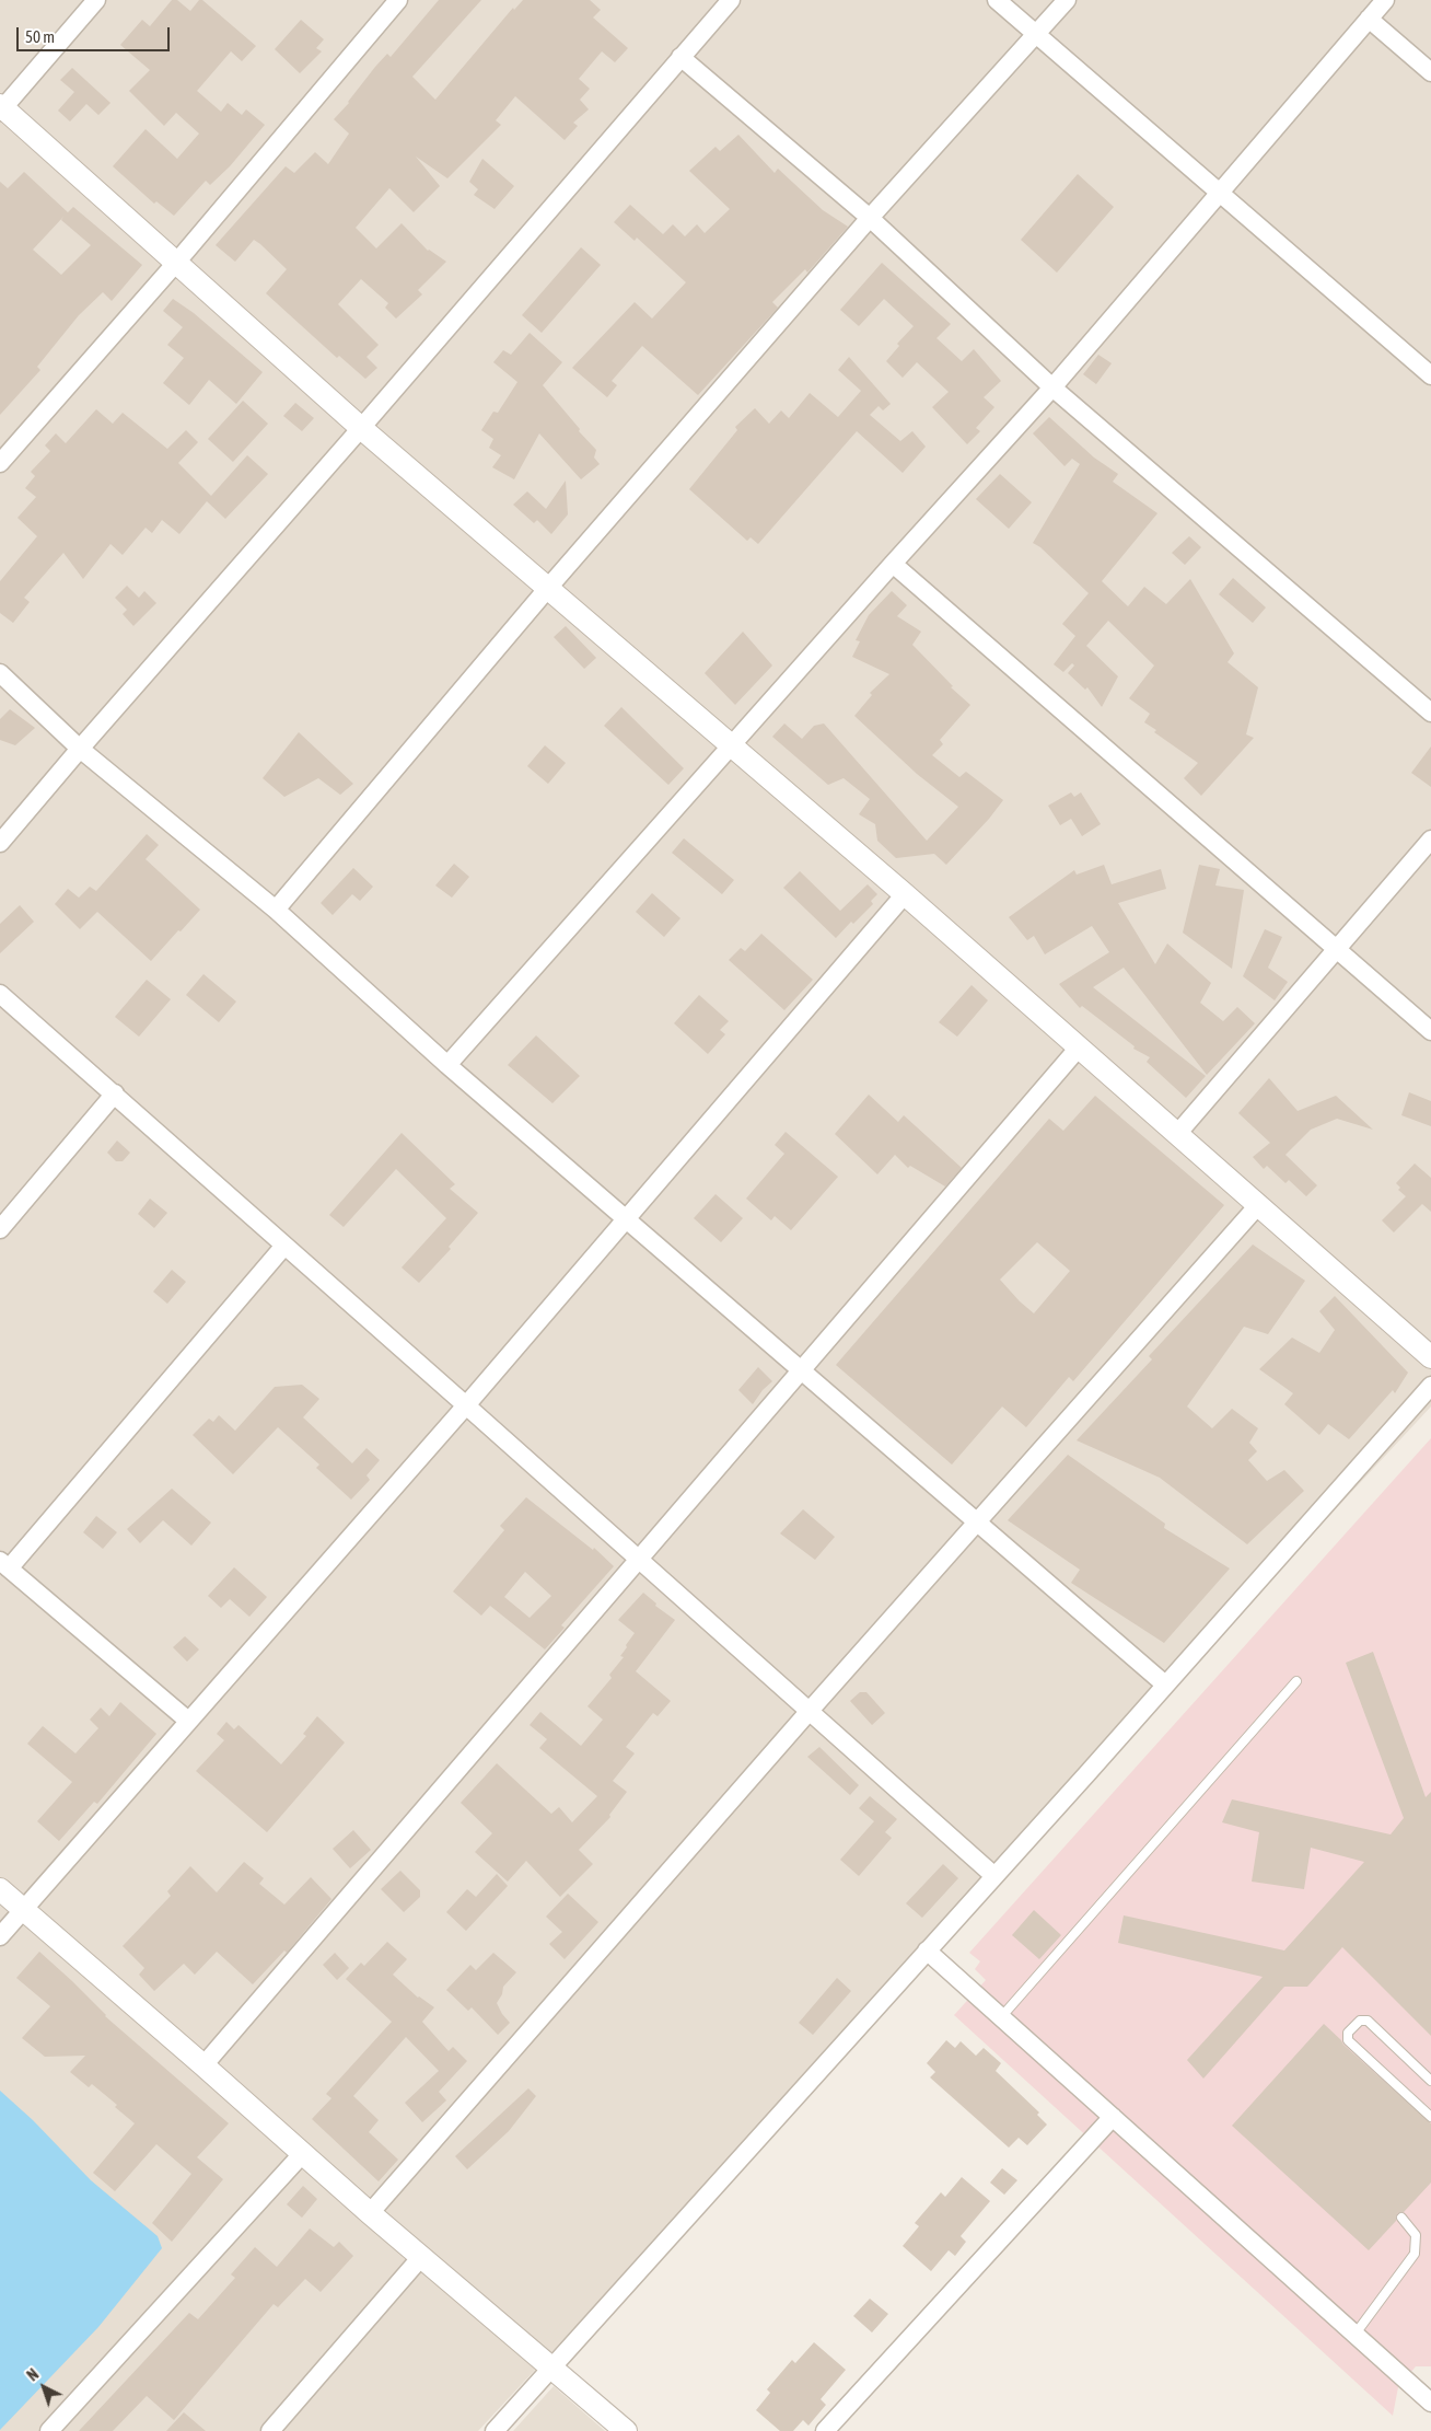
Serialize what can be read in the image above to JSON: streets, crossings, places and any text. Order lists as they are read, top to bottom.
{
  "scale_bar": "50 m",
  "north": "top left"
}
